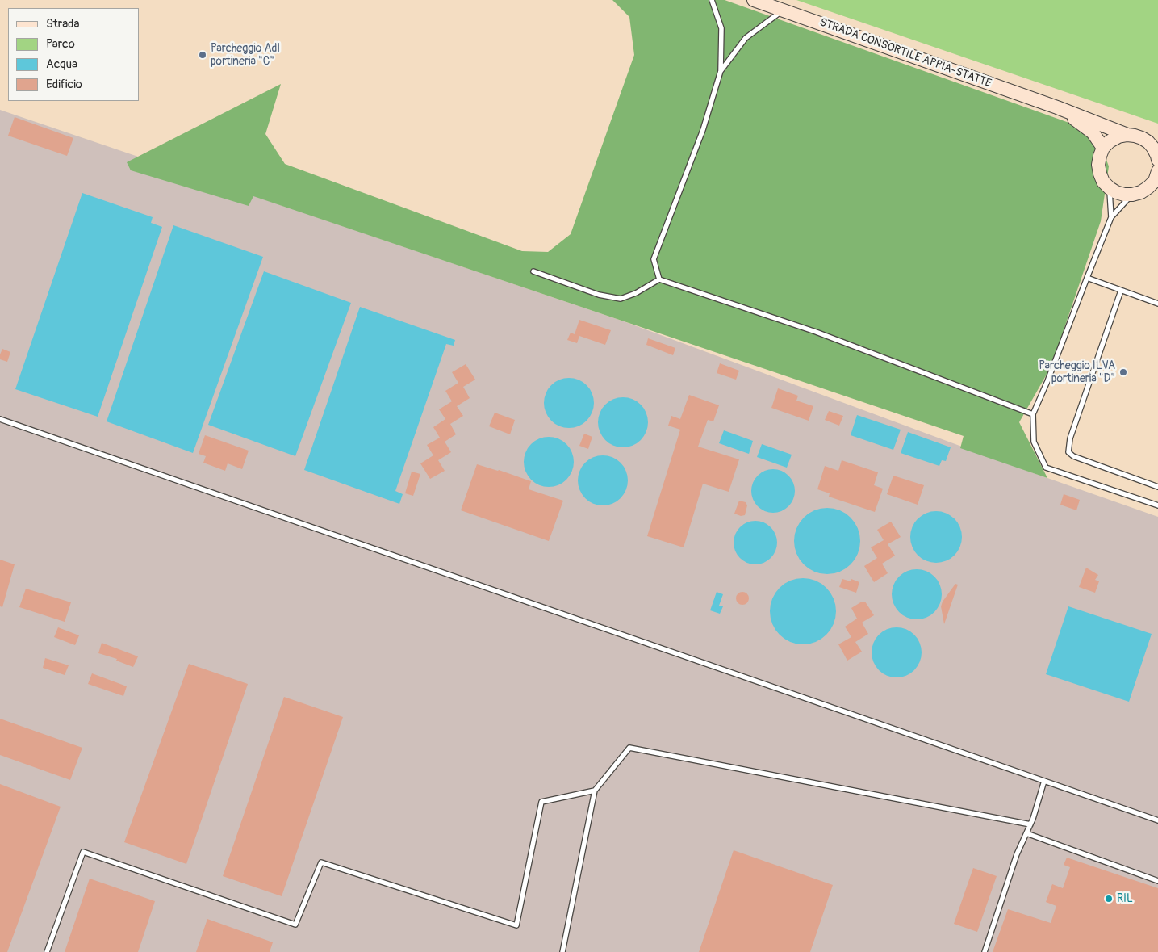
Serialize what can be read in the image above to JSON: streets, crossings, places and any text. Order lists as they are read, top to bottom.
{
  "streets": {
    "street": ["STRADA CONSORTILE APPIA-STATTE"]
  },
  "places": ["Parcheggio AdI portineria \"C\"", "Parcheggio ILVA portineria \"D\"", "RIL"],
  "legend": [
    "Strada",
    "Parco",
    "Acqua",
    "Edificio"
  ]
}
